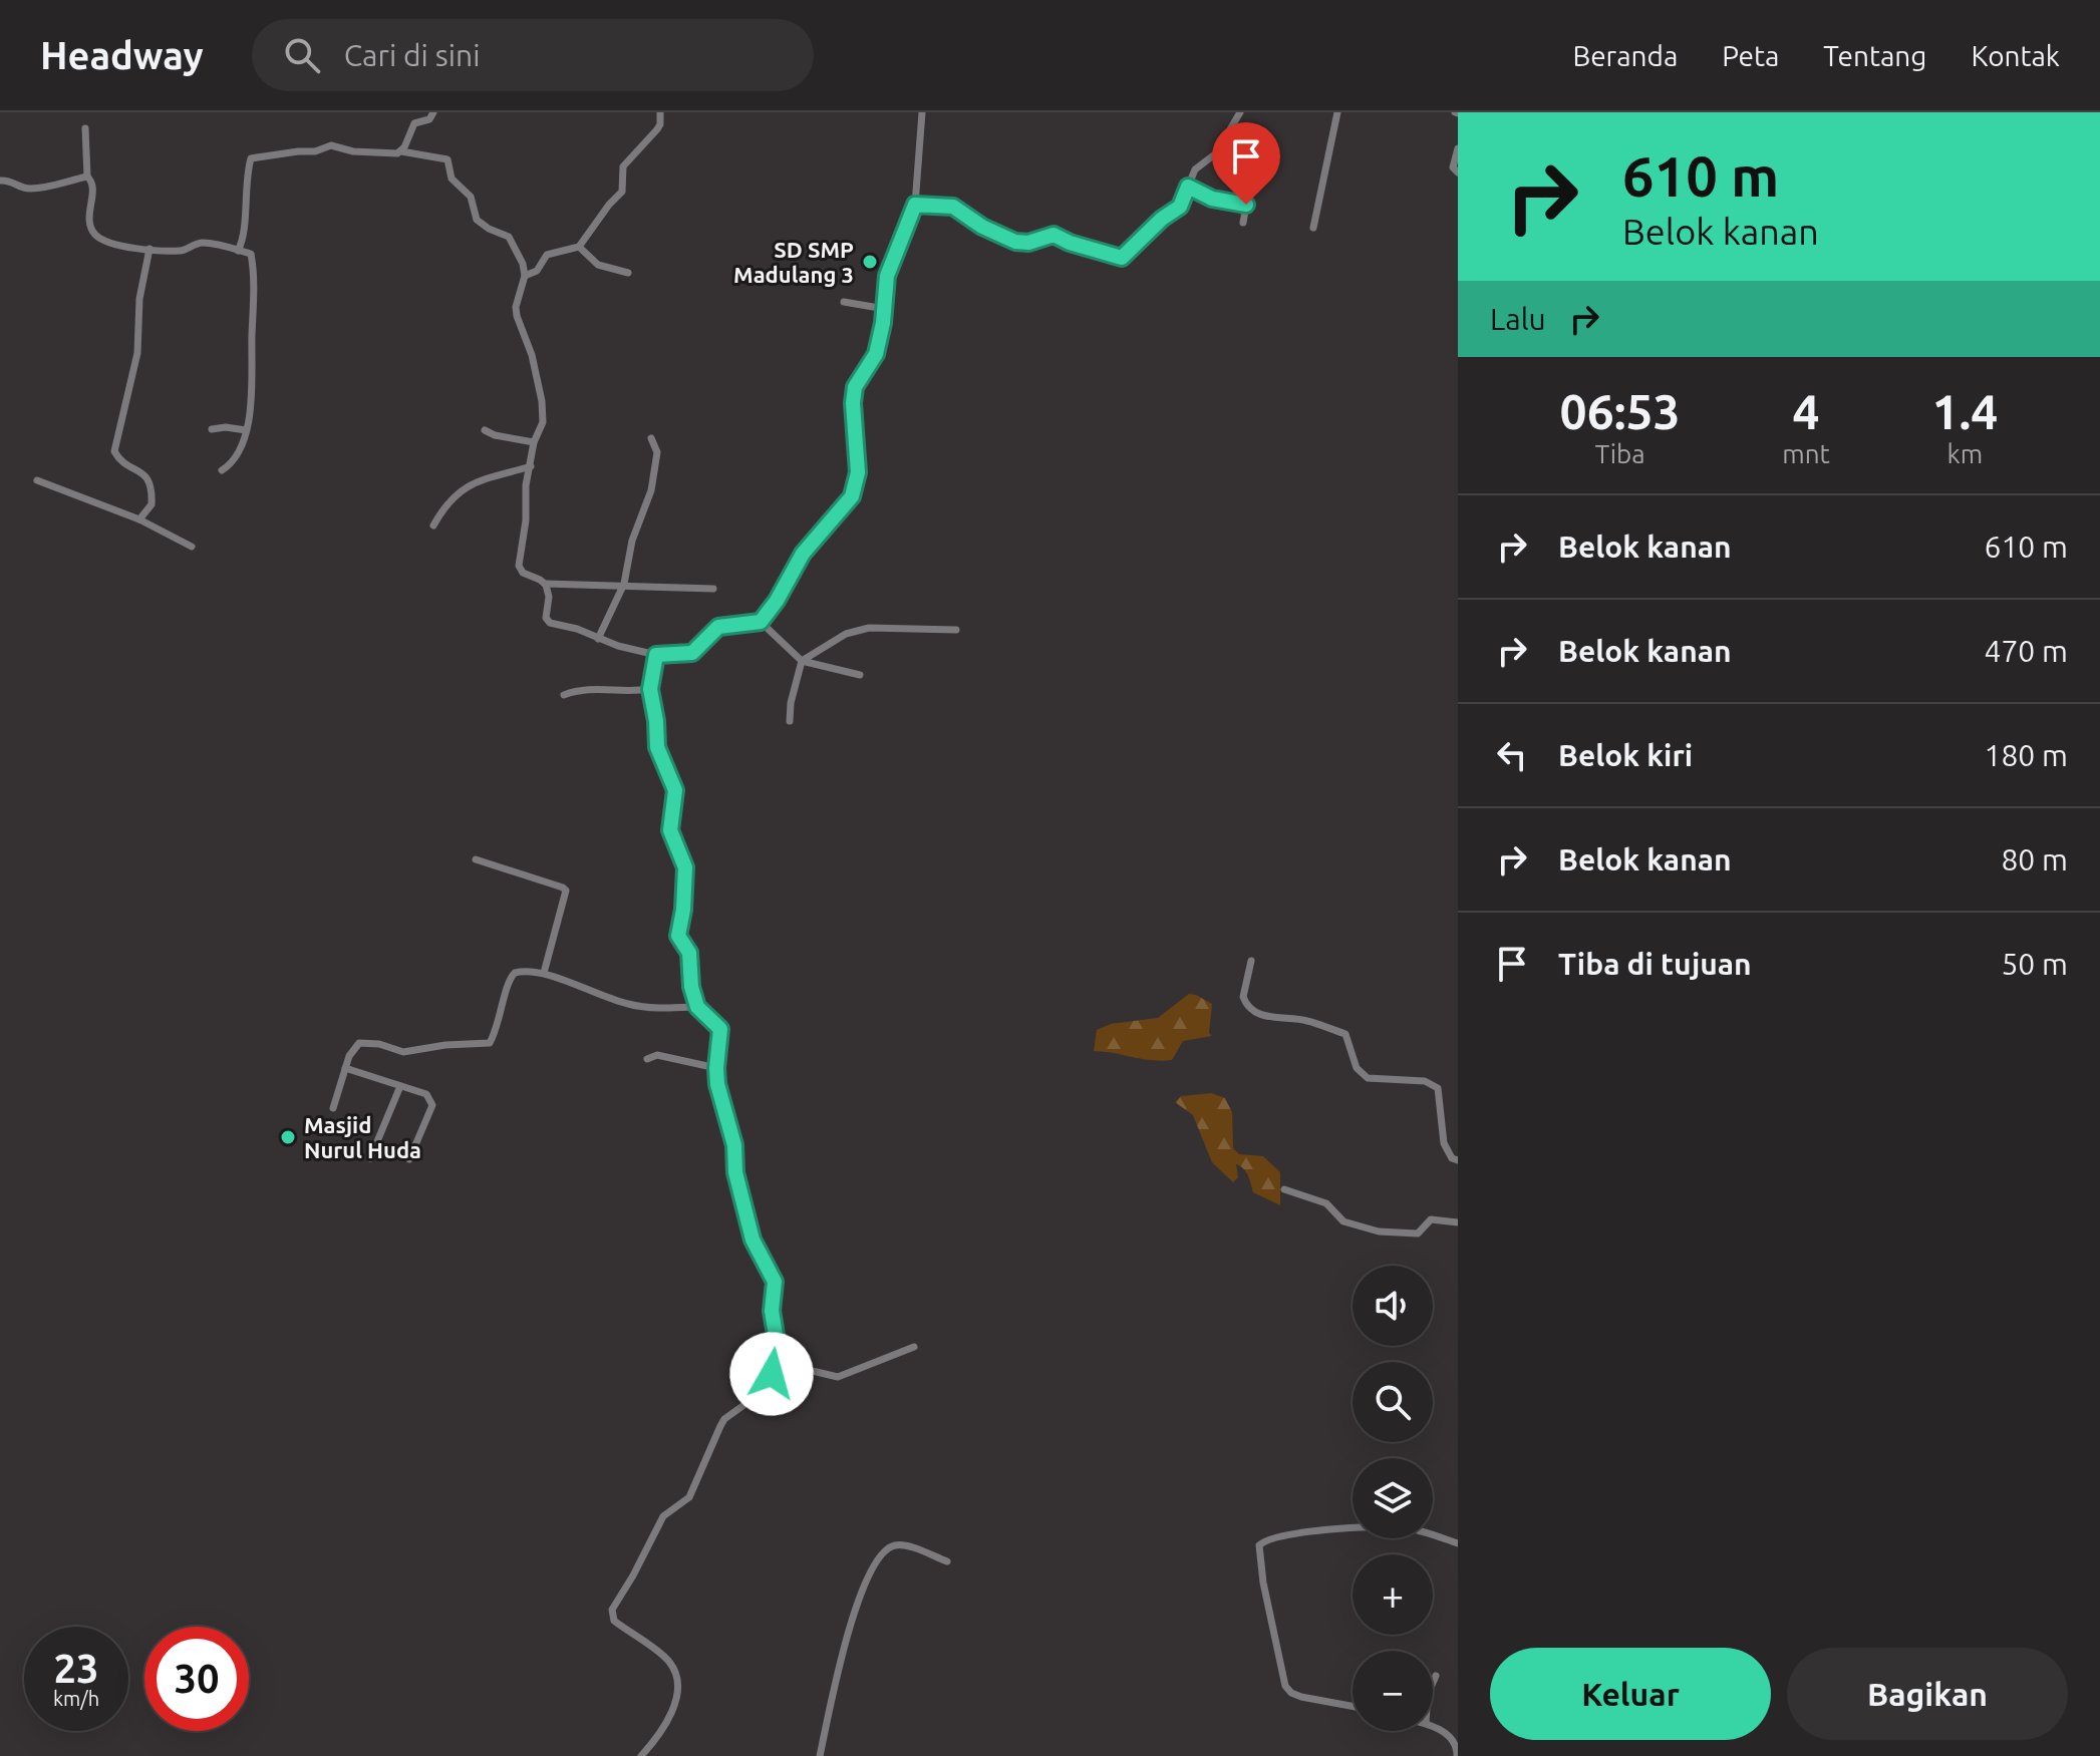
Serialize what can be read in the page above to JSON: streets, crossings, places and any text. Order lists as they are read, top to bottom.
{
  "places": ["SD SMP Madulang 3", "Masjid Nurul Huda"],
  "page": {
    "header": "Headway",
    "search": "Cari di sini",
    "nav": [
      "Beranda",
      "Peta",
      "Tentang",
      "Kontak"
    ],
    "turn": ["610 m", "Belok kanan"],
    "then": "Lalu",
    "eta": [
      "06:53",
      "Tiba",
      "4",
      "mnt",
      "1.4",
      "km"
    ],
    "list": [
      {
        "name": "Belok kanan",
        "value": "610 m"
      },
      {
        "name": "Belok kanan",
        "value": "470 m"
      },
      {
        "name": "Belok kiri",
        "value": "180 m"
      },
      {
        "name": "Belok kanan",
        "value": "80 m"
      },
      {
        "name": "Tiba di tujuan",
        "value": "50 m"
      }
    ],
    "map_buttons": ["+", "−"],
    "speed": "23 km/h",
    "limit": "30",
    "buttons": ["Keluar", "Bagikan"]
  }
}
